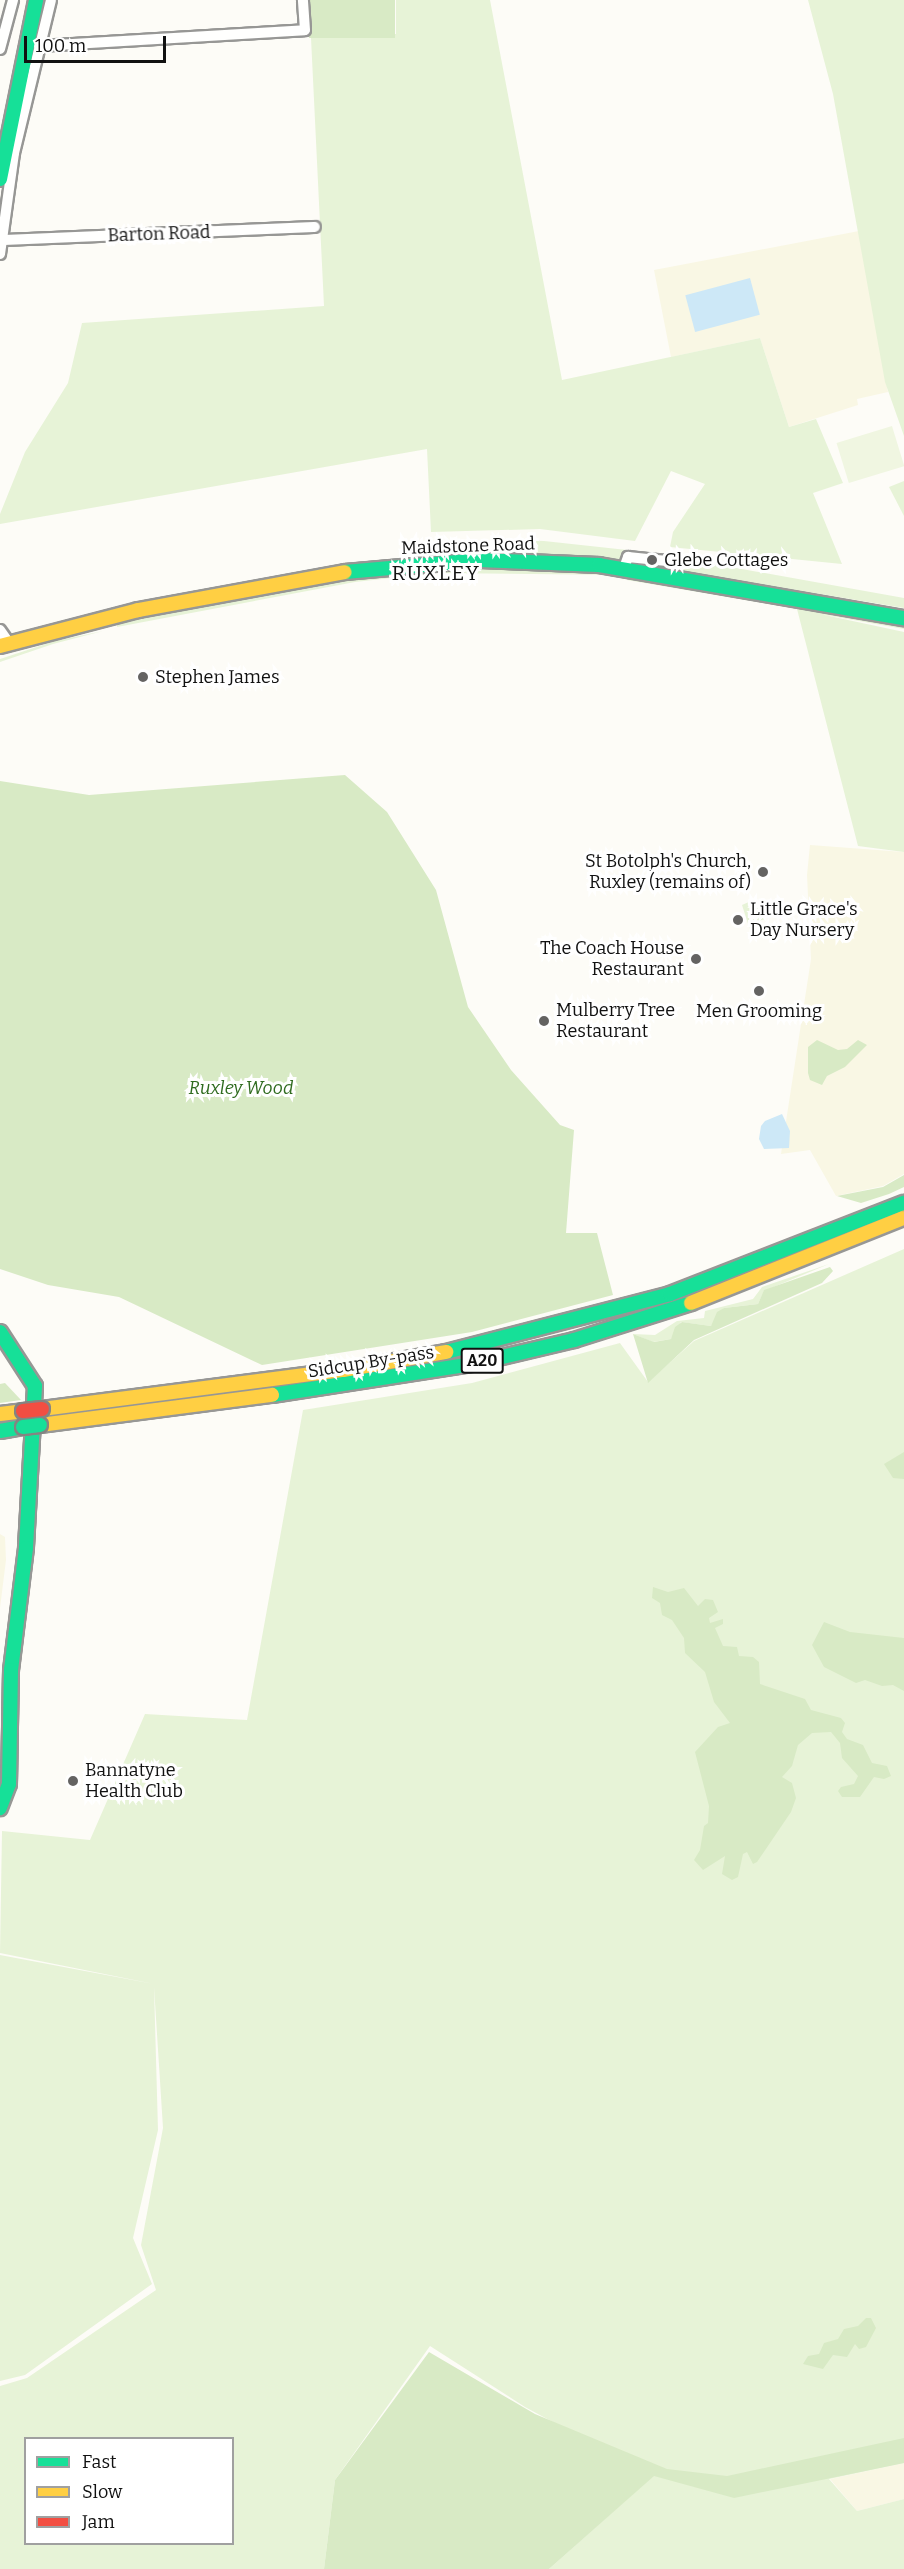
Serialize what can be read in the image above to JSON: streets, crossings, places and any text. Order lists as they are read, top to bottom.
{
  "streets": {
    "main road": ["Maidstone Road", "A20", "Sidcup By-pass"],
    "street": ["Barton Road"]
  },
  "districts": ["RUXLEY"],
  "parks": ["Ruxley Wood"],
  "places": [
    "Glebe Cottages",
    "Stephen James",
    "St Botolph's Church, Ruxley (remains of)",
    "Little Grace's Day Nursery",
    "The Coach House Restaurant",
    "Men Grooming",
    "Mulberry Tree Restaurant",
    "Bannatyne Health Club"
  ],
  "legend": ["Fast", "Slow", "Jam"],
  "scale_bar": "100 m"
}
